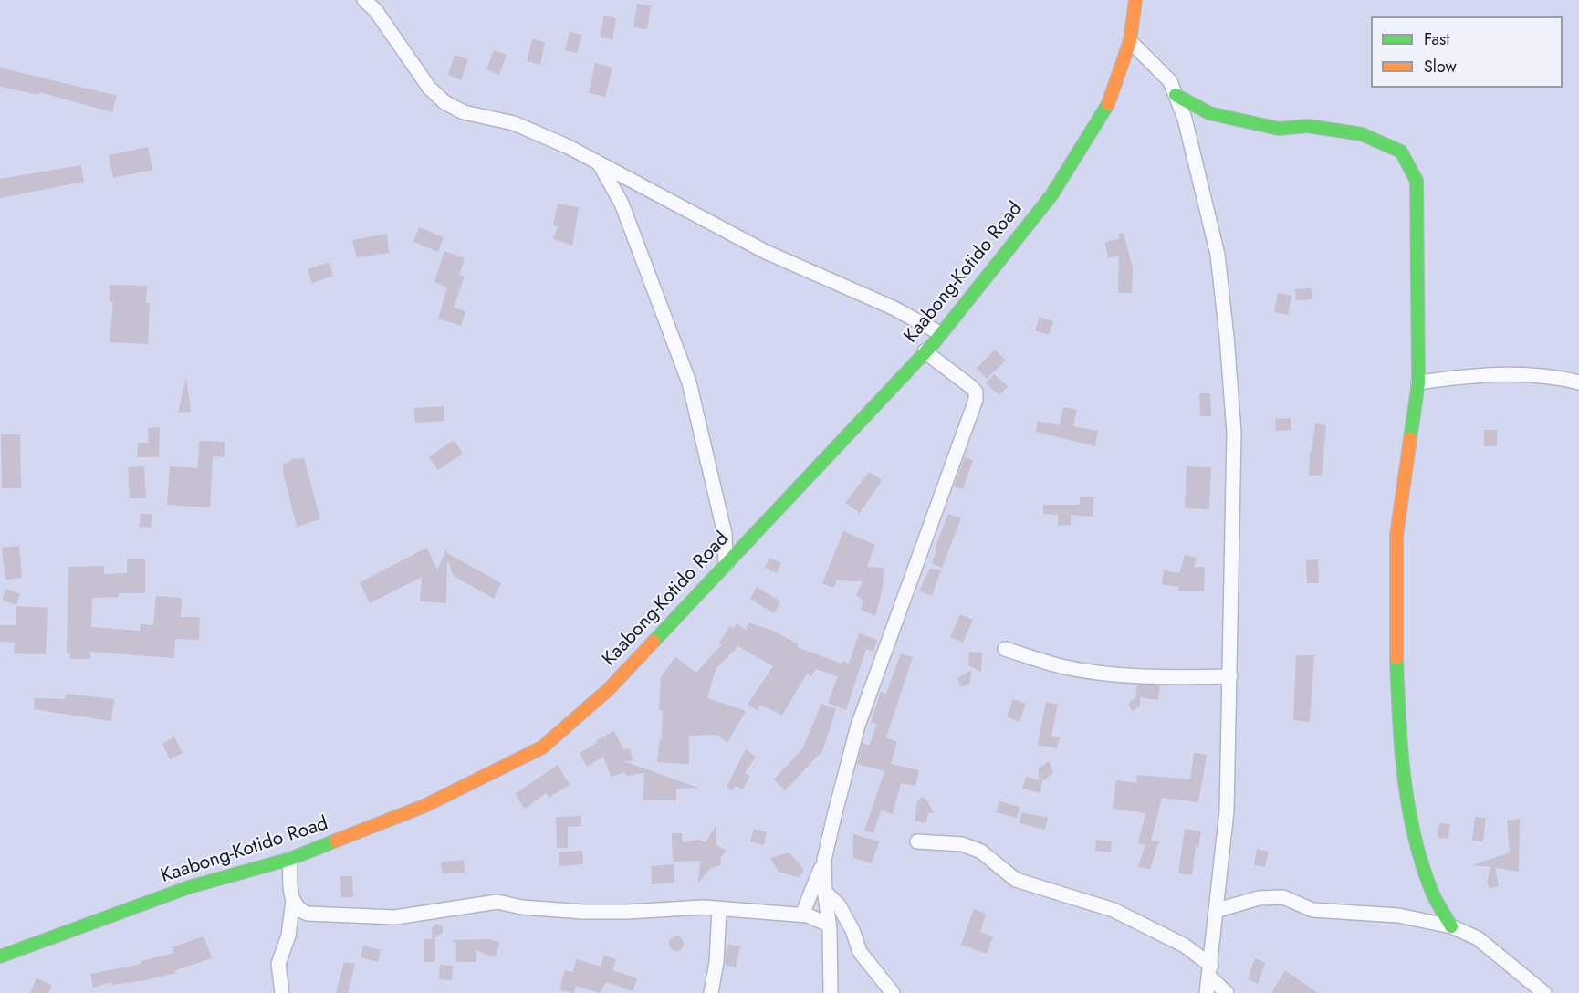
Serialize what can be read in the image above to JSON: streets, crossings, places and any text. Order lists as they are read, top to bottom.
{
  "streets": {
    "main road": ["Kaabong-Kotido Road"]
  },
  "legend": ["Fast", "Slow"]
}
